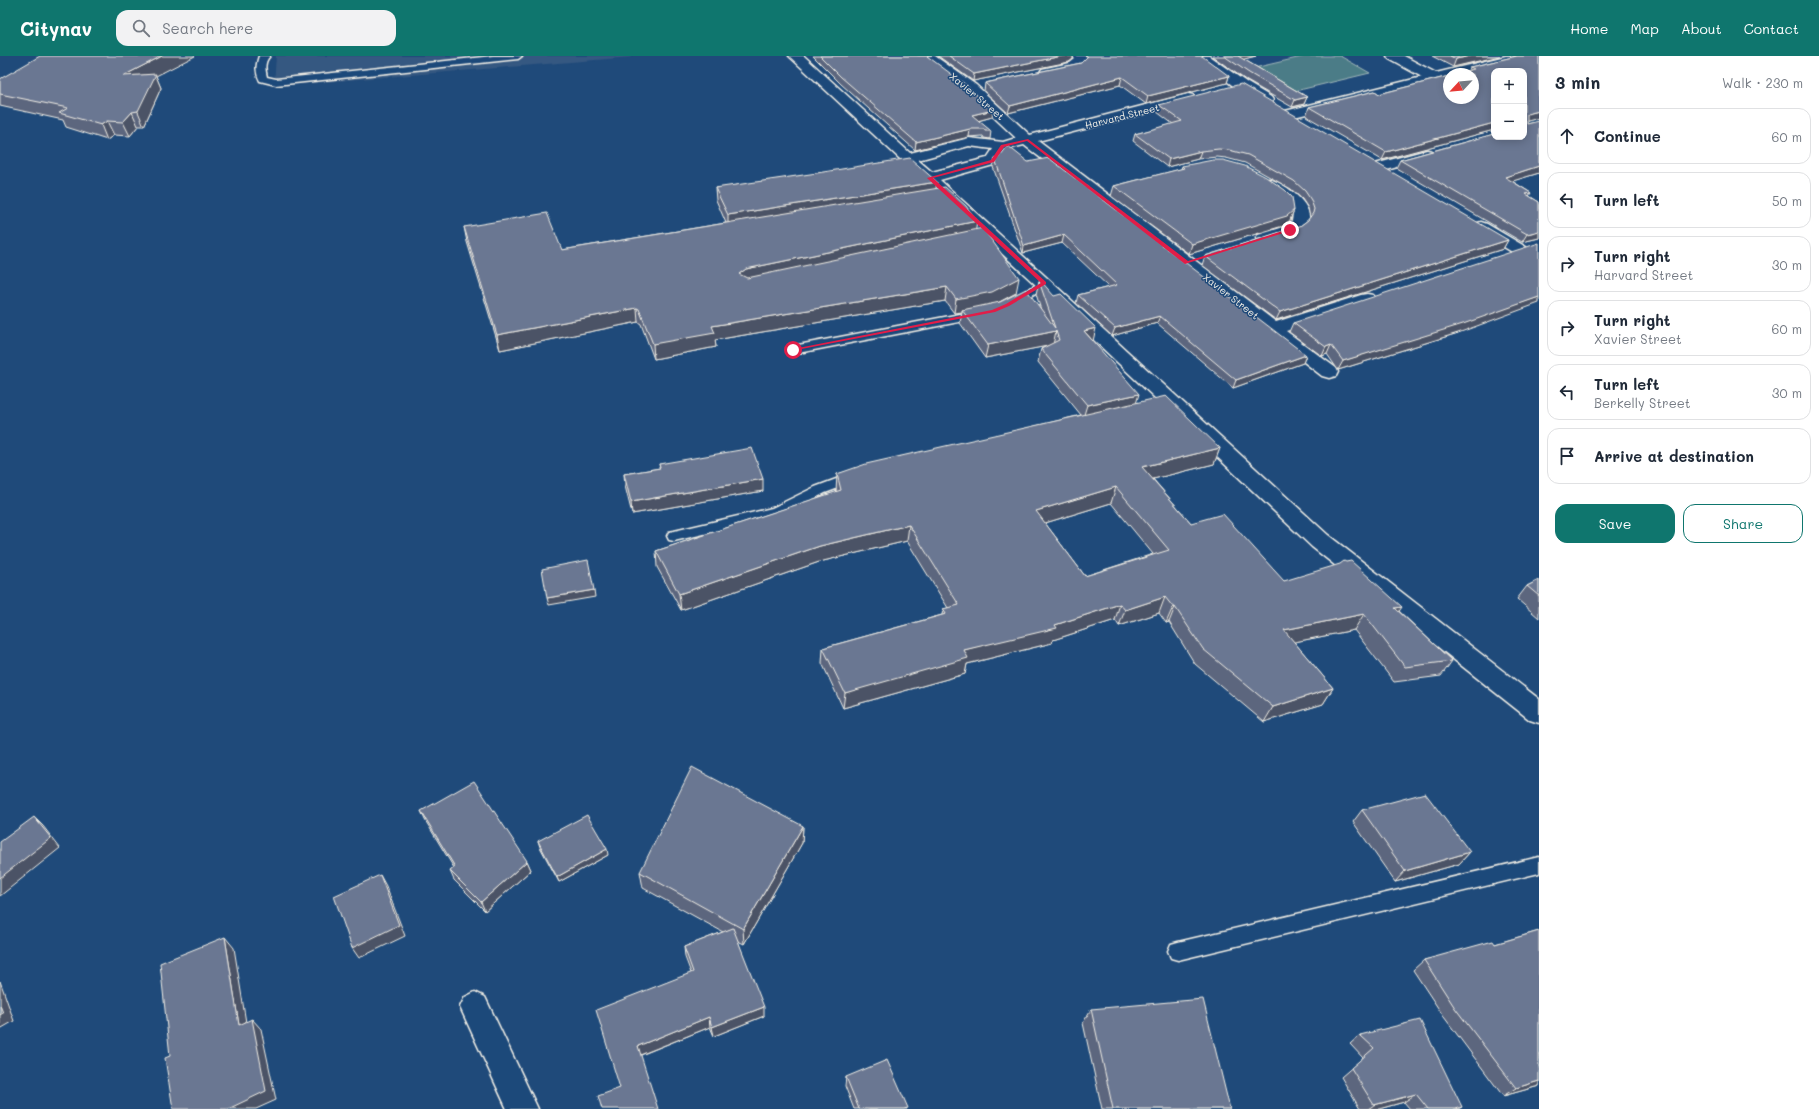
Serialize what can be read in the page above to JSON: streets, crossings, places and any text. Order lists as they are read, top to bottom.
{
  "streets": {
    "street": ["Xavier Street", "Harvard Street"]
  },
  "crossings": [
    ["Xavier Street", "Harvard Street"]
  ],
  "north": "bottom left",
  "page": {
    "header": "Citynav",
    "search": "Search here",
    "nav": [
      "Home",
      "Map",
      "About",
      "Contact"
    ],
    "heading": ["3 min", "Walk · 230 m"],
    "map_buttons": ["+", "−"],
    "list": [
      ["Continue", "60 m"],
      ["Turn left", "50 m"],
      ["Turn right", "Harvard Street", "30 m"],
      ["Turn right", "Xavier Street", "60 m"],
      ["Turn left", "Berkelly Street", "30 m"],
      "Arrive at destination"
    ],
    "buttons": ["Save", "Share"]
  }
}
